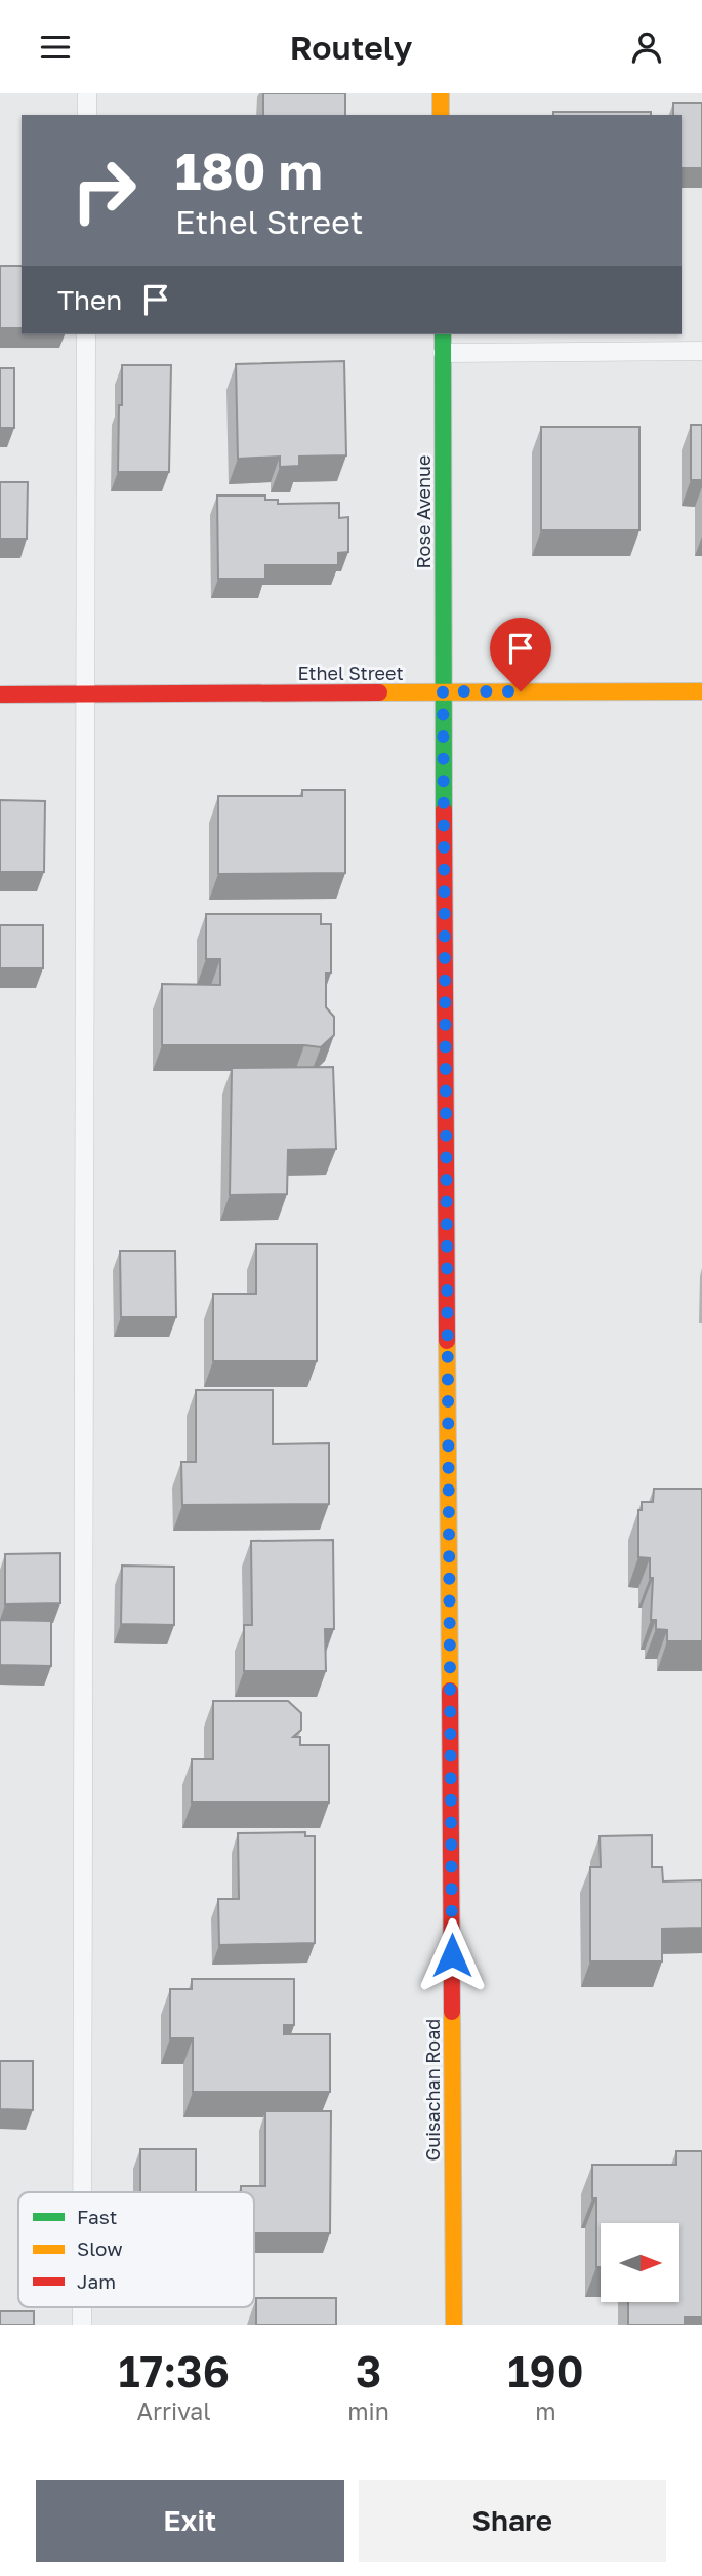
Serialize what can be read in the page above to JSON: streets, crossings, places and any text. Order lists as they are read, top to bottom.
{
  "streets": {
    "street": ["Rose Avenue", "Ethel Street", "Guisachan Road"]
  },
  "crossings": [
    ["Rose Avenue", "Ethel Street"],
    ["Rose Avenue", "Guisachan Road"],
    ["Ethel Street", "Guisachan Road"]
  ],
  "legend": ["Fast", "Slow", "Jam"],
  "north": "right",
  "page": {
    "header": "Routely",
    "turn": ["180 m", "Ethel Street"],
    "then": "Then",
    "eta": [
      "17:36",
      "Arrival",
      "3",
      "min",
      "190",
      "m"
    ],
    "buttons": ["Exit", "Share"]
  }
}
